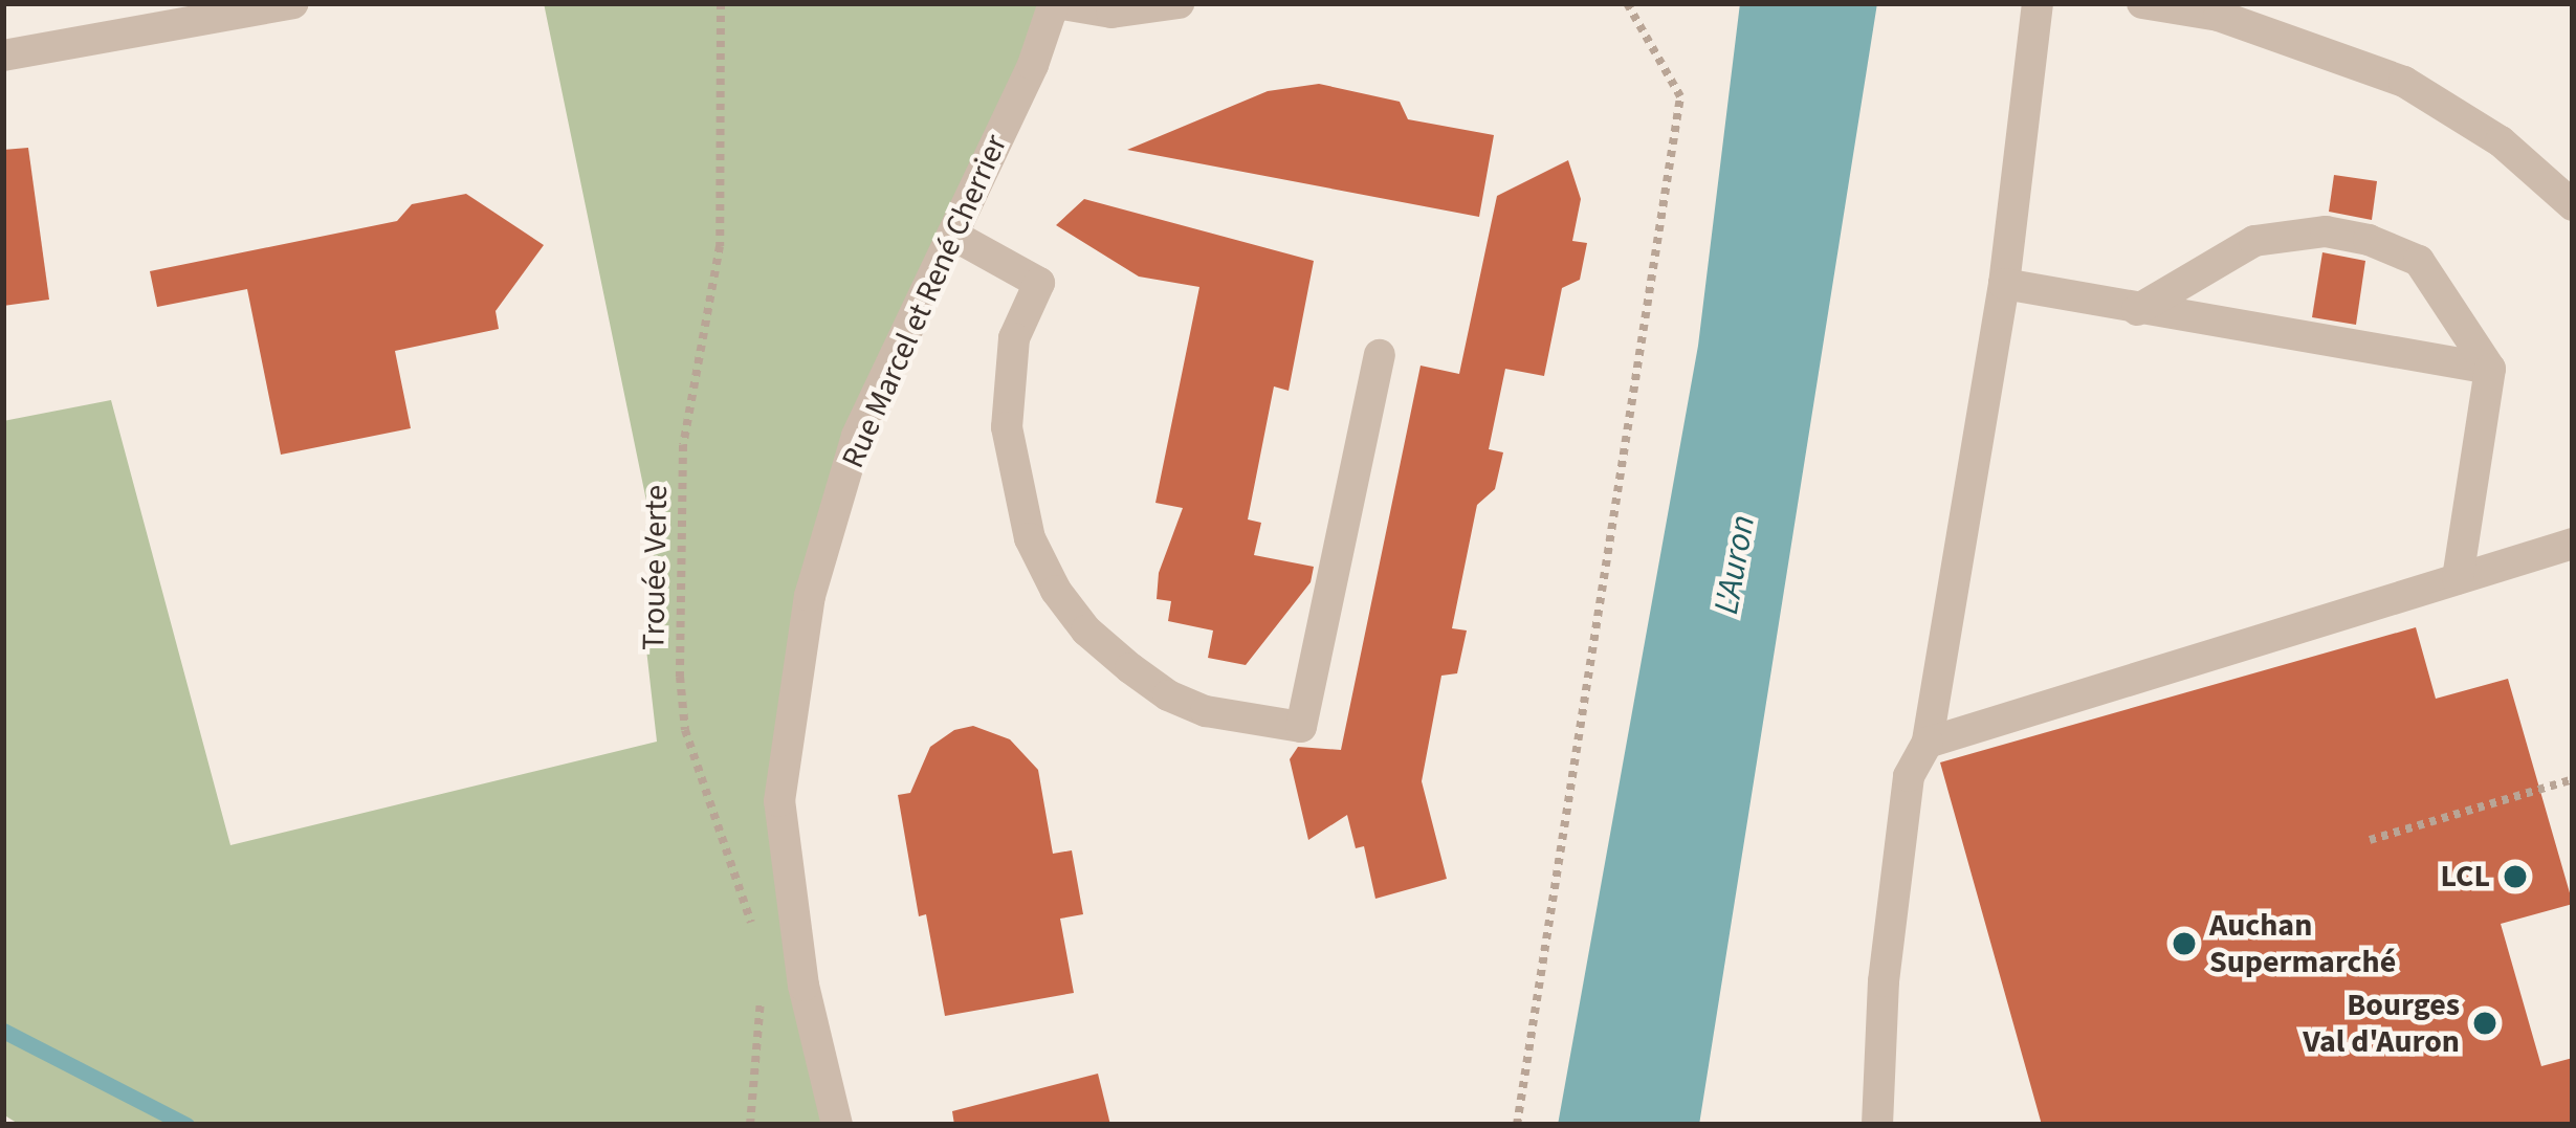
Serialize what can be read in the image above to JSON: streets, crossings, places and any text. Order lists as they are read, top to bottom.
{
  "streets": {
    "street": ["Rue Marcel et René Cherrier"],
    "path": ["Trouée Verte"]
  },
  "water": ["L'Auron"],
  "places": ["LCL", "Auchan Supermarché", "Bourges Val d'Auron"]
}
